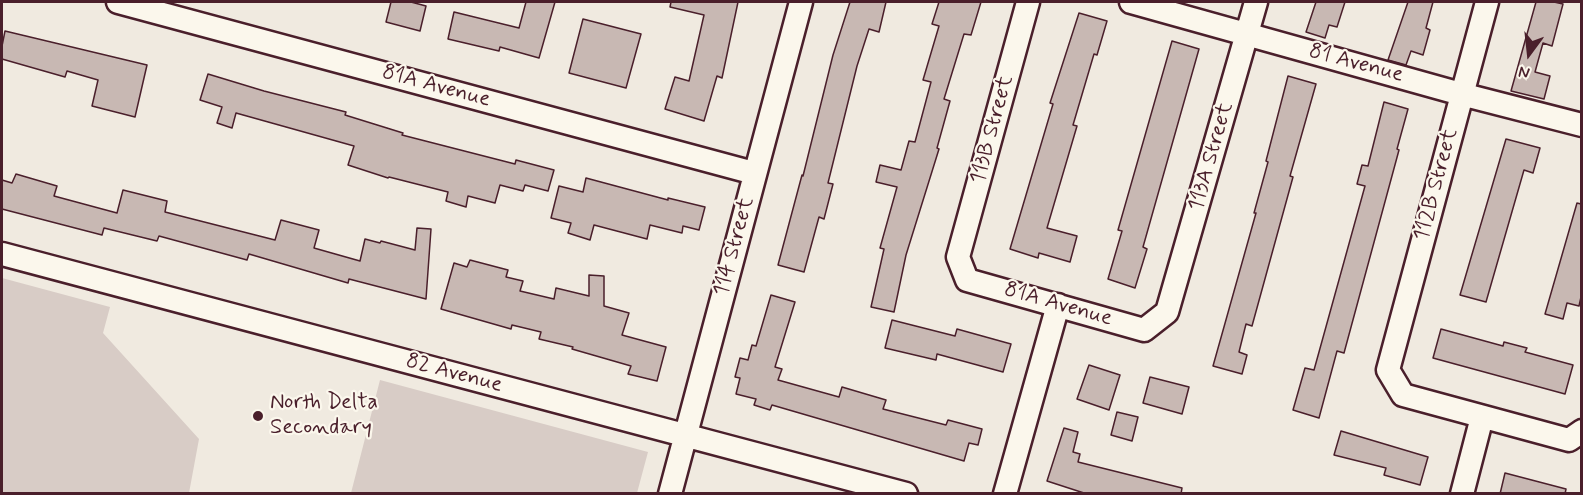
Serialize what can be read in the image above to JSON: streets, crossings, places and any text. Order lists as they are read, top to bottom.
{
  "streets": {
    "street": [
      "81 Avenue",
      "81A Avenue",
      "113B Street",
      "113A Street",
      "112B Street",
      "114 Street",
      "82 Avenue"
    ]
  },
  "crossings": [
    ["81 Avenue", "113A Street"],
    ["81 Avenue", "112B Street"],
    ["81A Avenue", "113B Street"],
    ["81A Avenue", "113A Street"],
    ["81A Avenue", "114 Street"],
    ["114 Street", "82 Avenue"]
  ],
  "places": ["North Delta Secondary"],
  "north": "bottom"
}
